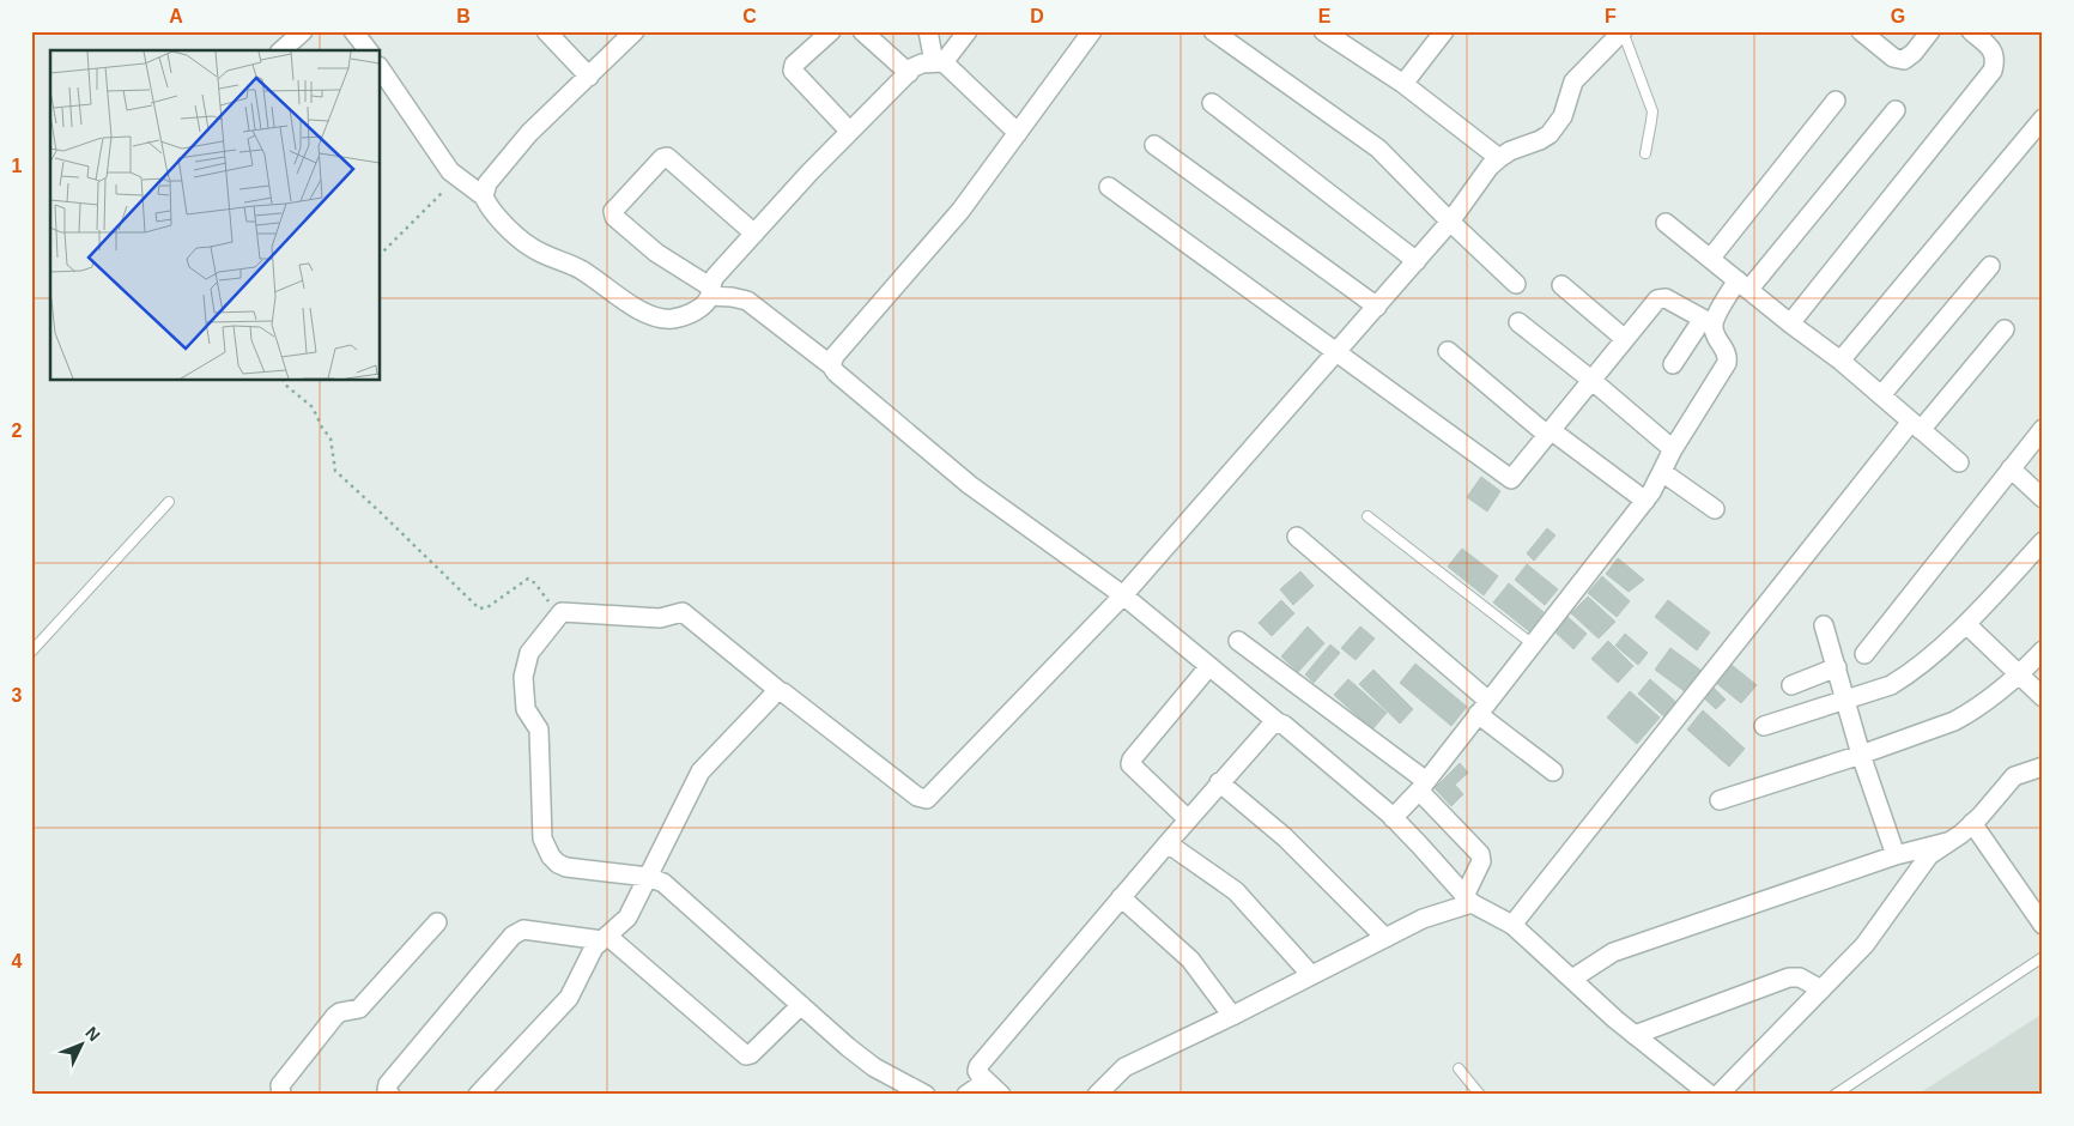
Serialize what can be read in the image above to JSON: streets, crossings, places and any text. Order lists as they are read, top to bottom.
{
  "north": "top right",
  "grid": {
    "columns": [
      "A",
      "B",
      "C",
      "D",
      "E",
      "F",
      "G"
    ],
    "rows": [
      "1",
      "2",
      "3",
      "4"
    ]
  }
}
